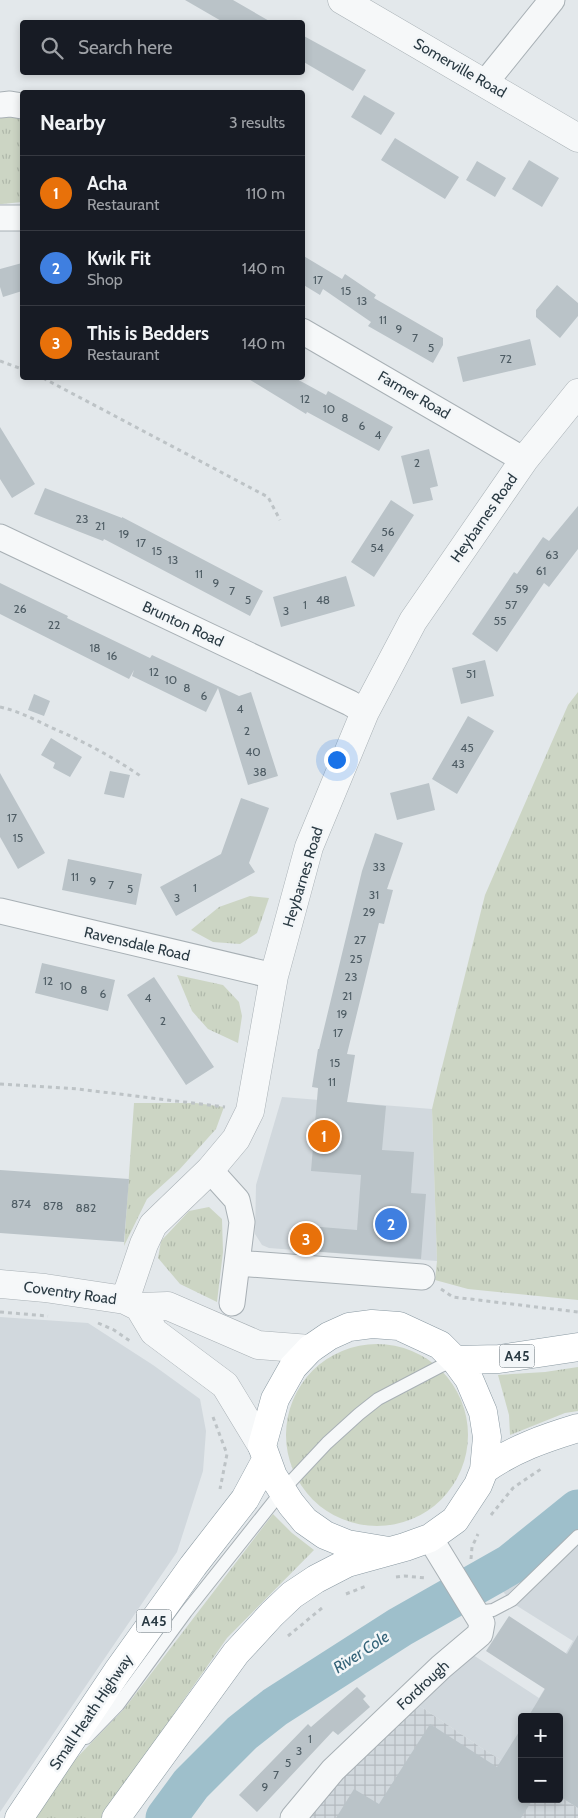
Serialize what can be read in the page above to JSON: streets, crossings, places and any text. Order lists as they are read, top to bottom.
{
  "streets": {
    "highway": ["A45", "Small Heath Highway"],
    "street": [
      "Somerville Road",
      "Farmer Road",
      "Heybarnes Road",
      "Brunton Road",
      "Ravensdale Road",
      "Coventry Road",
      "Fordrough"
    ]
  },
  "crossings": [
    ["Farmer Road", "Heybarnes Road"],
    ["Heybarnes Road", "Brunton Road"],
    ["Heybarnes Road", "Ravensdale Road"],
    ["Heybarnes Road", "Coventry Road"],
    ["Coventry Road", "Small Heath Highway"],
    ["A45", "Small Heath Highway"]
  ],
  "water": ["River Cole"],
  "house_numbers": [
    "17",
    "15",
    "13",
    "11",
    "9",
    "7",
    "5",
    "72",
    "12",
    "10",
    "8",
    "6",
    "4",
    "2",
    "23",
    "21",
    "56",
    "19",
    "17",
    "54",
    "15",
    "63",
    "13",
    "61",
    "11",
    "9",
    "59",
    "7",
    "5",
    "48",
    "1",
    "57",
    "26",
    "3",
    "55",
    "22",
    "18",
    "16",
    "12",
    "51",
    "10",
    "8",
    "6",
    "4",
    "2",
    "45",
    "40",
    "43",
    "38",
    "17",
    "15",
    "33",
    "11",
    "9",
    "7",
    "1",
    "5",
    "31",
    "3",
    "29",
    "27",
    "25",
    "23",
    "12",
    "10",
    "8",
    "6",
    "21",
    "4",
    "19",
    "2",
    "17",
    "15",
    "11",
    "874",
    "878",
    "882",
    "1",
    "3",
    "5",
    "7",
    "9"
  ],
  "page": {
    "search": "Search here",
    "heading": ["Nearby", "3 results"],
    "list": [
      {
        "mark": "1",
        "name": "Acha",
        "note": "Restaurant",
        "value": "110 m"
      },
      {
        "mark": "2",
        "name": "Kwik Fit",
        "note": "Shop",
        "value": "140 m"
      },
      {
        "mark": "3",
        "name": "This is Bedders",
        "note": "Restaurant",
        "value": "140 m"
      }
    ],
    "pins": ["1", "2", "3"],
    "map_buttons": ["+", "−"]
  }
}
